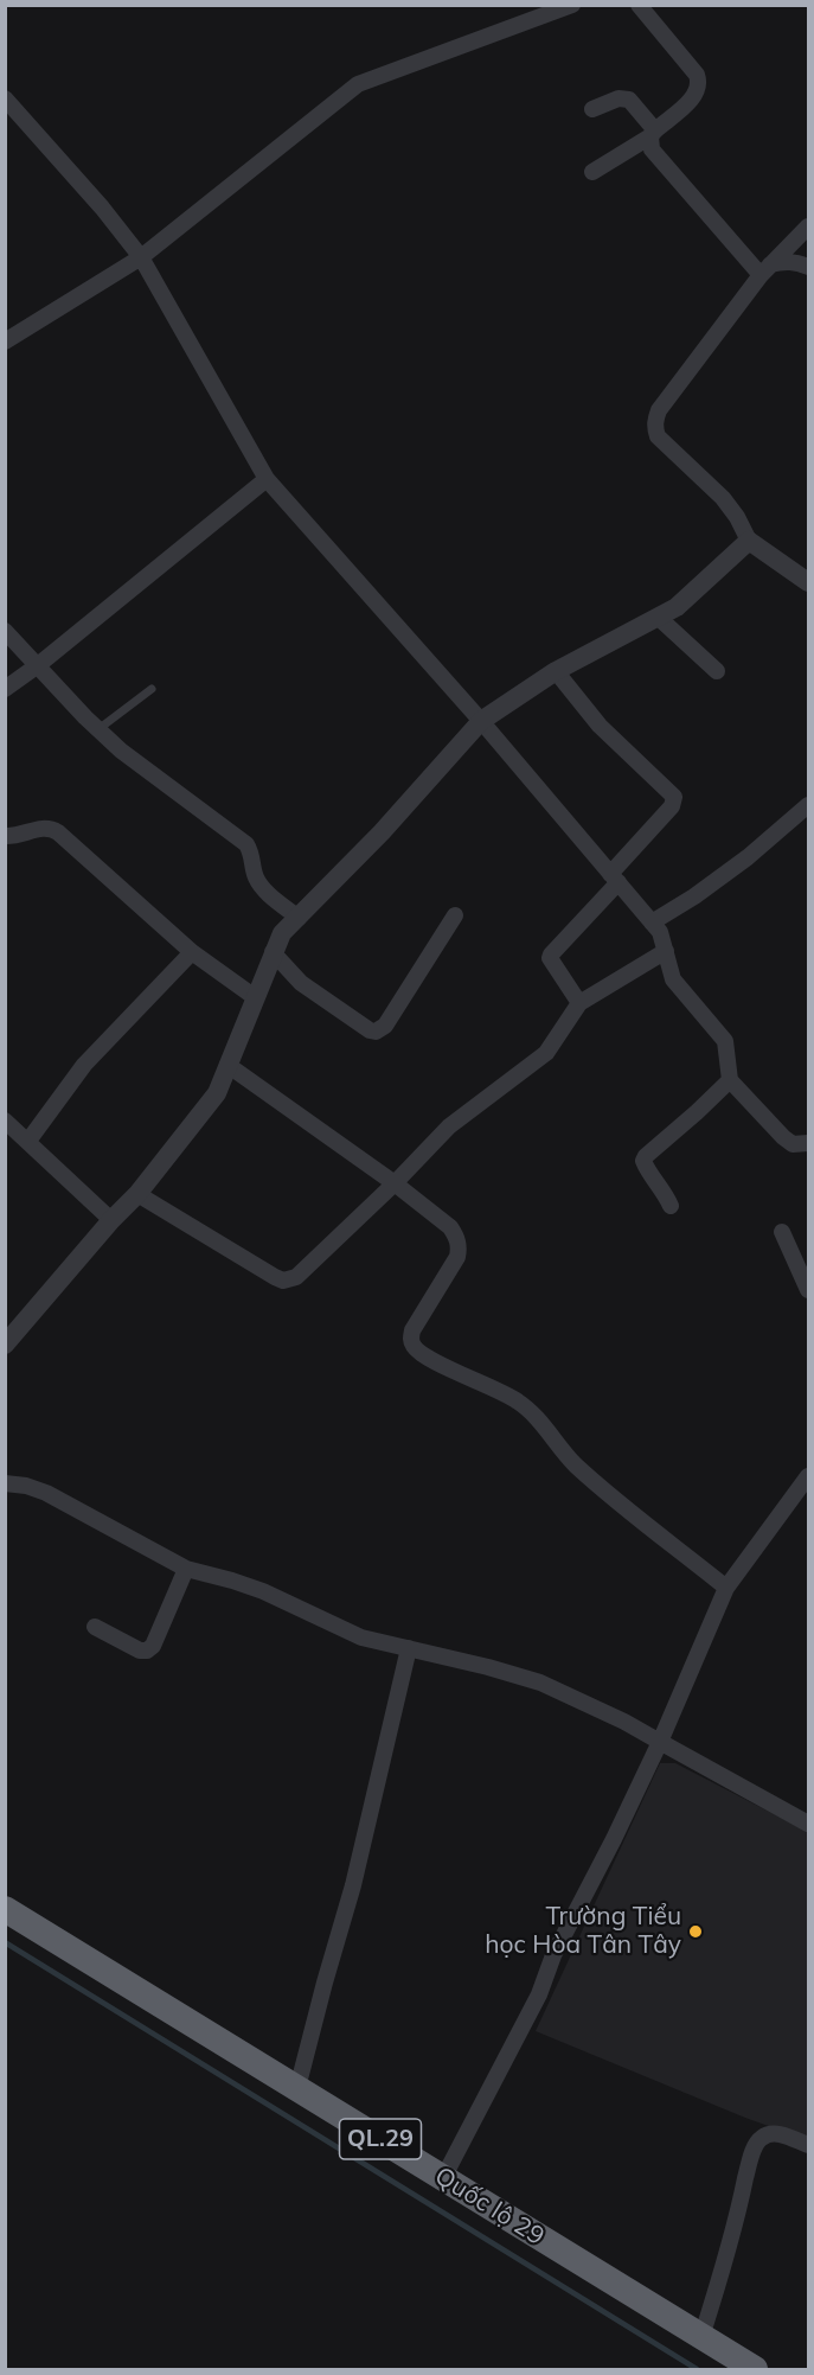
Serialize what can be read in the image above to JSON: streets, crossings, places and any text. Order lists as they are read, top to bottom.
{
  "streets": {
    "highway": ["QL.29", "Quốc lộ 29"]
  },
  "places": ["Trường Tiểu học Hòa Tân Tây"]
}
